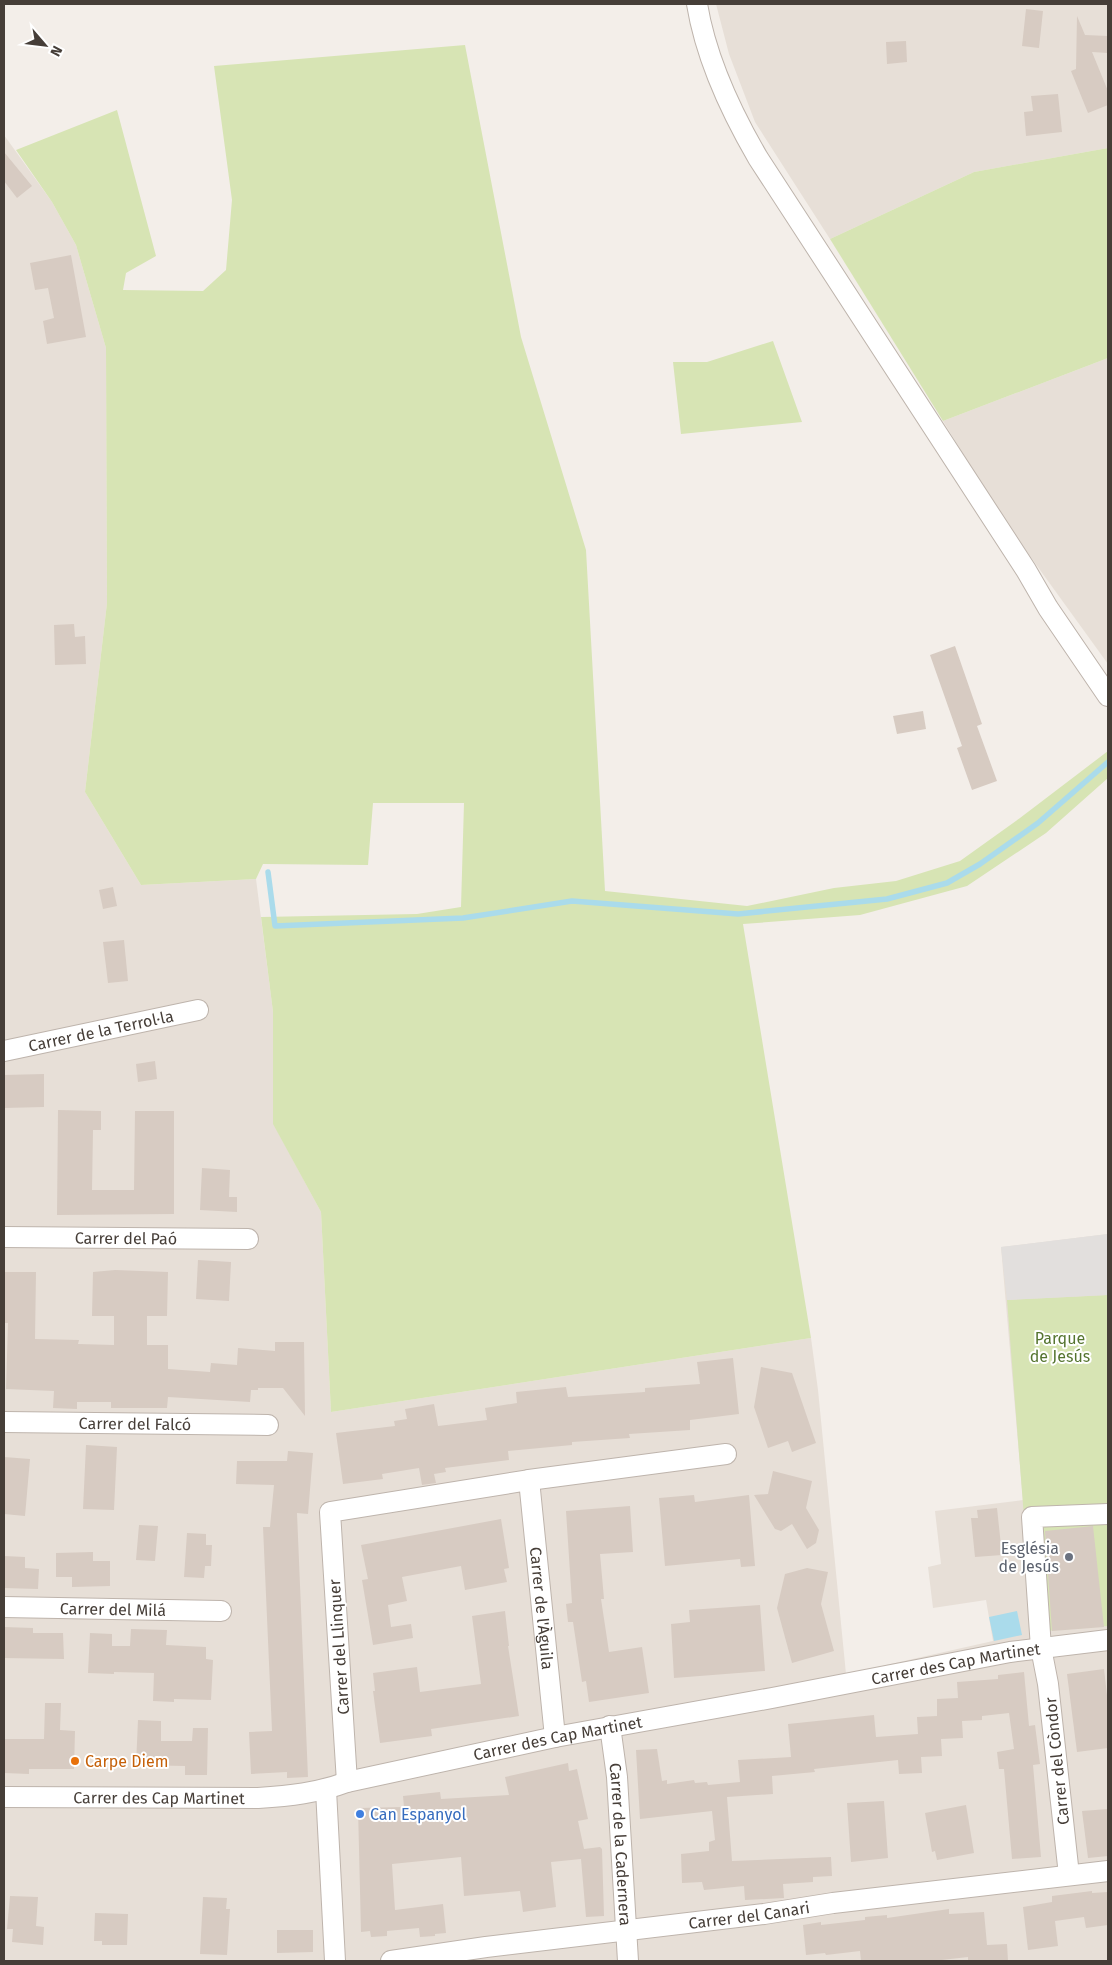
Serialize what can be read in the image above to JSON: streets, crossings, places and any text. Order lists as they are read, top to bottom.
{
  "streets": {
    "street": [
      "Carrer de la Terrol·la",
      "Carrer del Paó",
      "Carrer del Falcó",
      "Carrer de l'Àguila",
      "Carrer del Milá",
      "Carrer del Llinquer",
      "Carrer des Cap Martinet",
      "Carrer del Còndor",
      "Carrer de la Cadernera",
      "Carrer del Canari"
    ]
  },
  "crossings": [
    ["Carrer de l'Àguila", "Carrer del Llinquer"],
    ["Carrer de l'Àguila", "Carrer des Cap Martinet"],
    ["Carrer del Llinquer", "Carrer des Cap Martinet"],
    ["Carrer des Cap Martinet", "Carrer del Còndor"],
    ["Carrer des Cap Martinet", "Carrer de la Cadernera"],
    ["Carrer del Còndor", "Carrer del Canari"],
    ["Carrer de la Cadernera", "Carrer del Canari"]
  ],
  "parks": ["Parque de Jesús"],
  "places": ["Església de Jesús", "Carpe Diem", "Can Espanyol"],
  "north": "bottom right"
}
